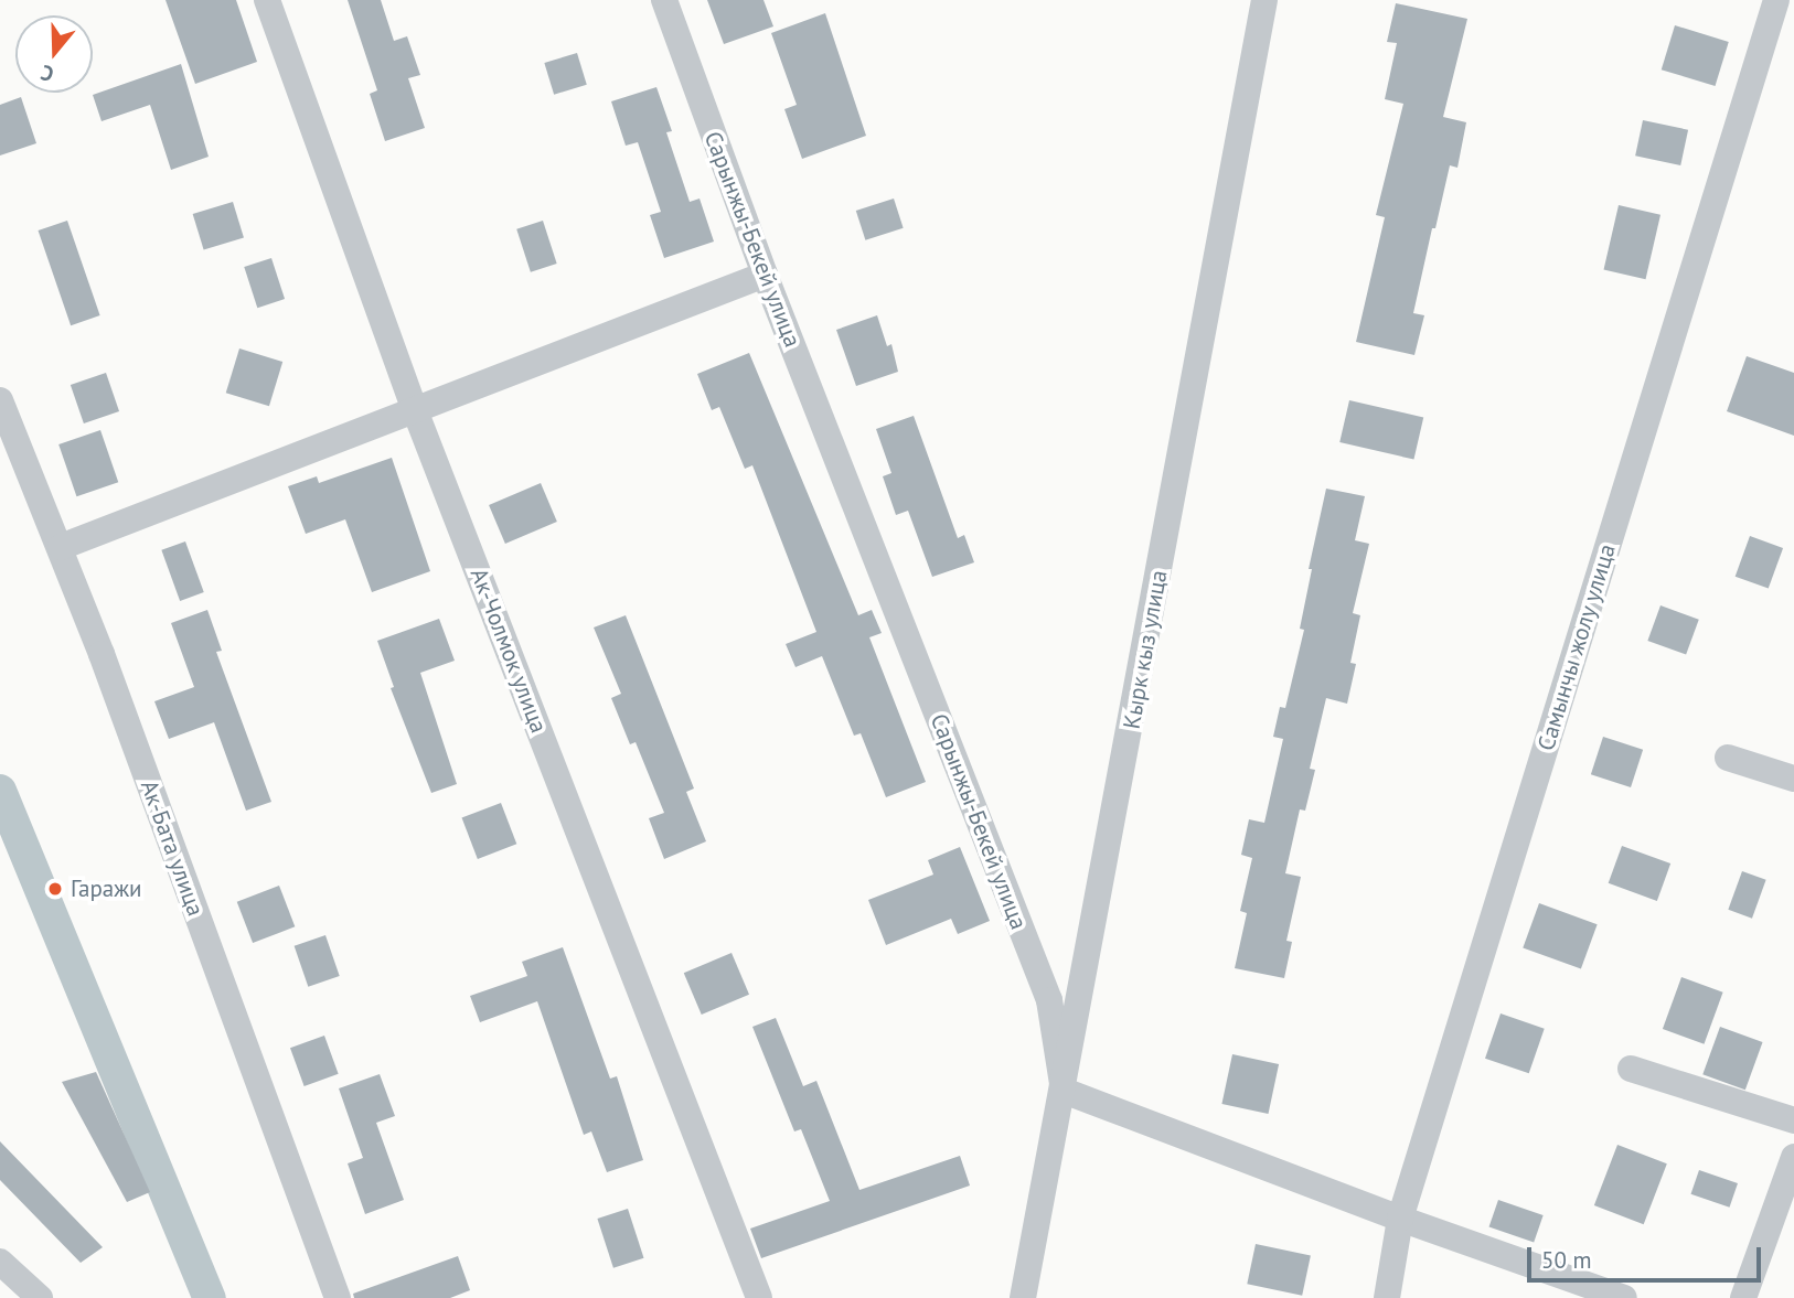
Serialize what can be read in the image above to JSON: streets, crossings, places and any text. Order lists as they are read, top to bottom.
{
  "streets": {
    "street": [
      "Сарынжы-Бекей улица",
      "Самынчы жолу улица",
      "Кырк кыз улица",
      "Ак-Чолмок улица",
      "Ак-Бата улица"
    ]
  },
  "crossings": [
    ["Сарынжы-Бекей улица", "Кырк кыз улица"]
  ],
  "places": ["Гаражи"],
  "scale_bar": "50 m",
  "north": "bottom"
}
